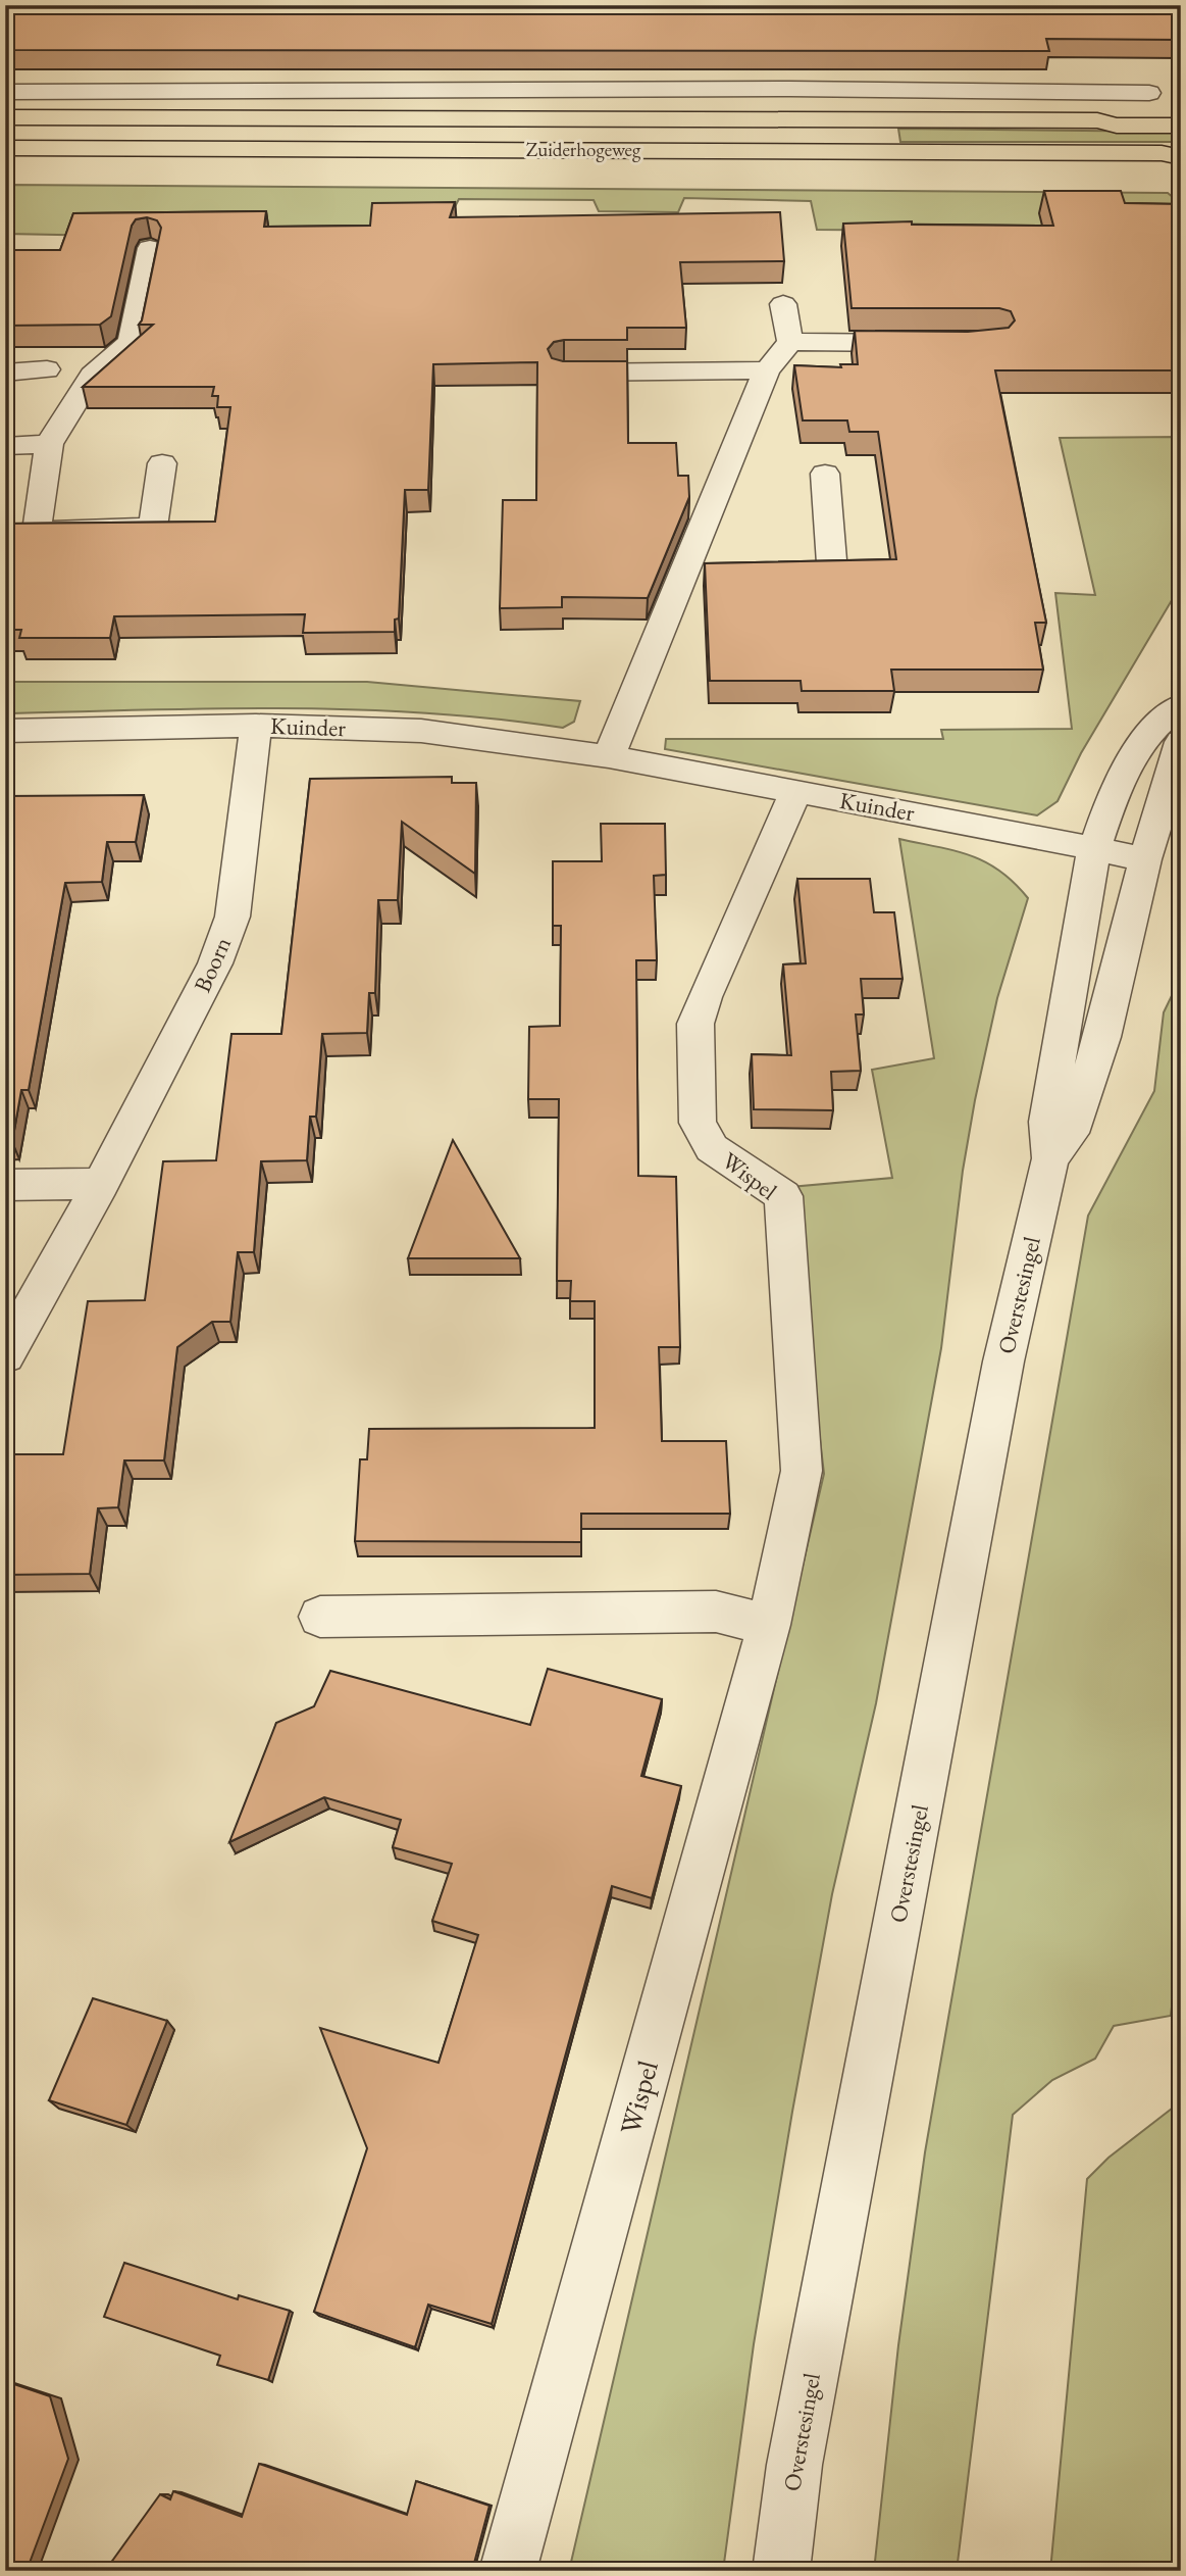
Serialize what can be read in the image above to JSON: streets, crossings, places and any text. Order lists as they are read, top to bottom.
{
  "streets": {
    "main road": ["Zuiderhogeweg"],
    "street": [
      "Kuinder",
      "Boorn",
      "Wispel",
      "Overstesingel"
    ]
  },
  "crossings": [
    ["Kuinder", "Boorn"],
    ["Kuinder", "Wispel"],
    ["Kuinder", "Overstesingel"]
  ]
}
